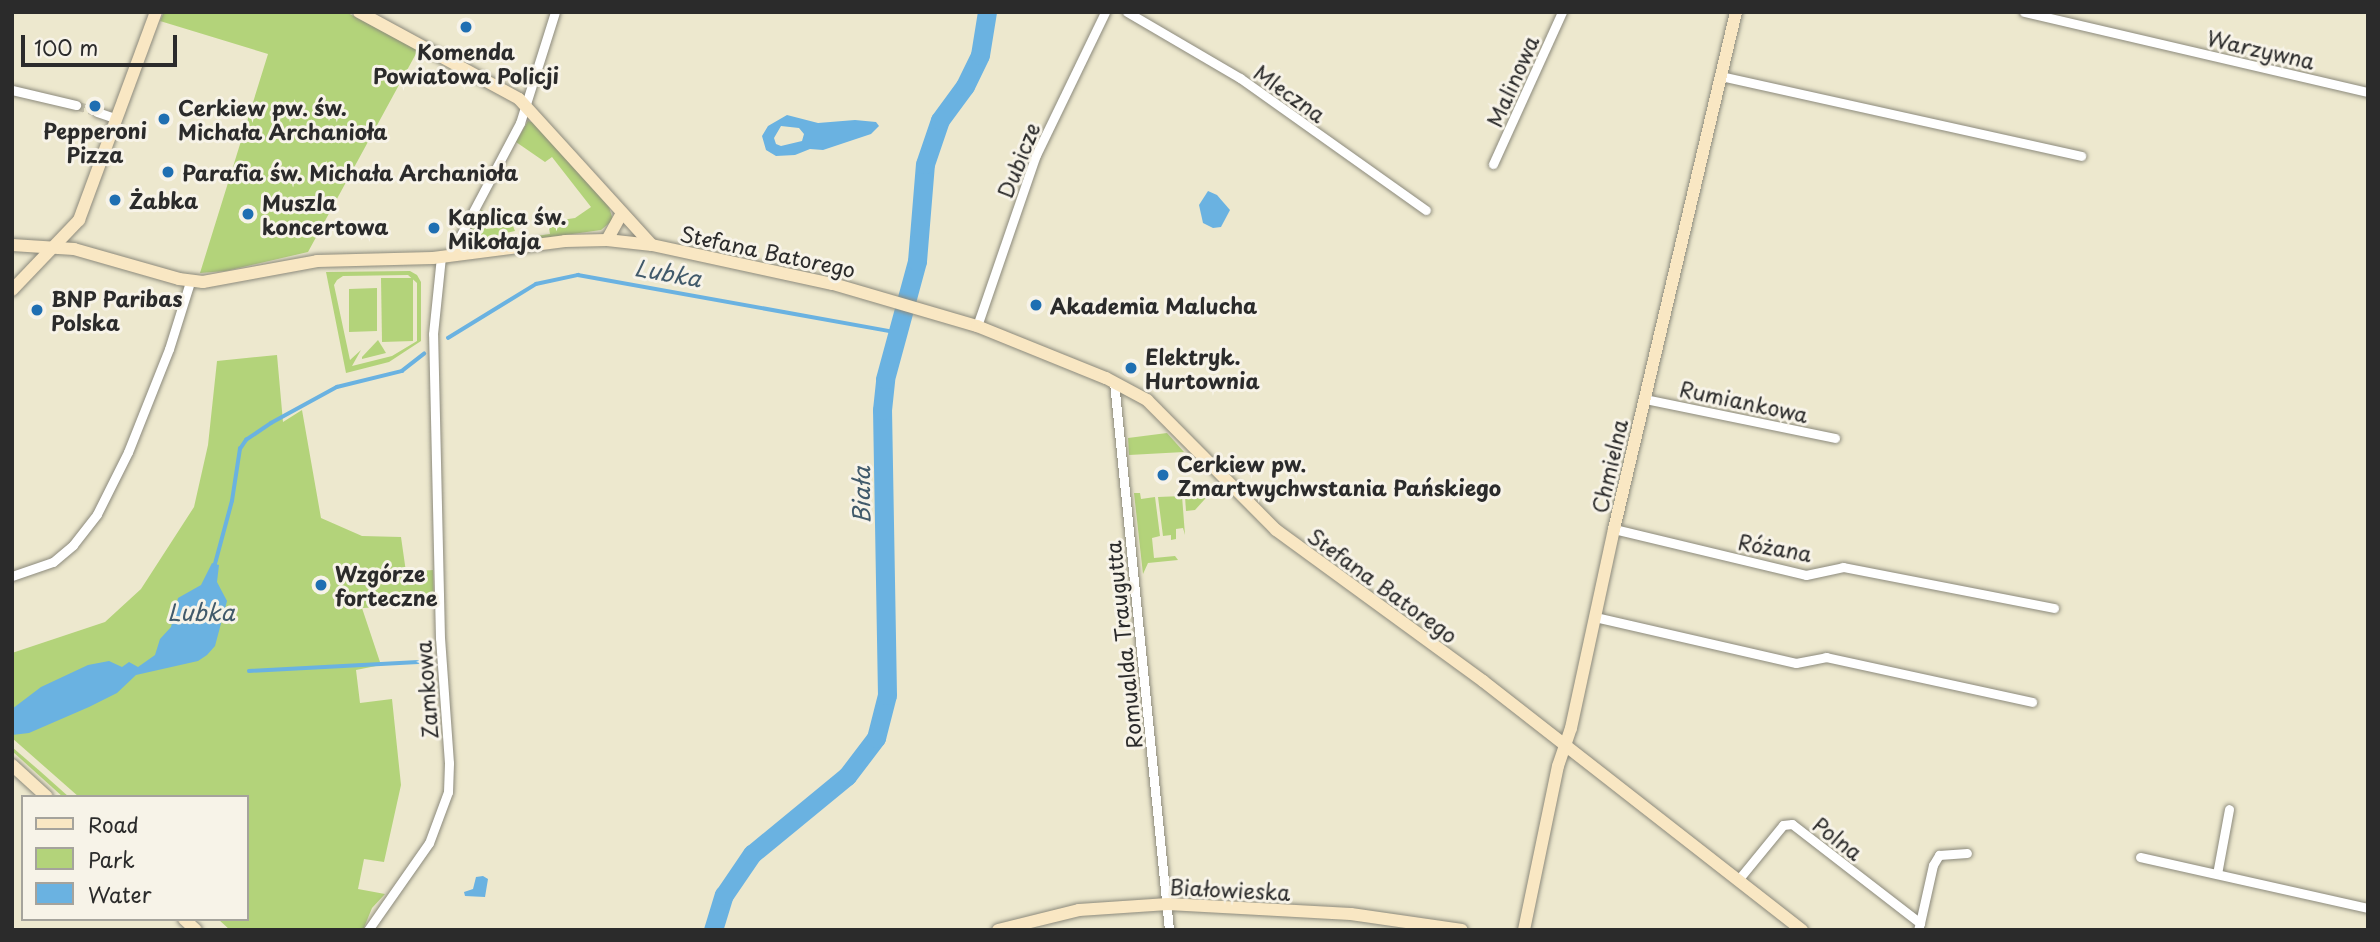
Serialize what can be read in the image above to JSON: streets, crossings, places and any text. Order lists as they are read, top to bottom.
{
  "streets": {
    "street": [
      "Warzywna",
      "Malinowa",
      "Mleczna",
      "Dubicze",
      "Stefana Batorego",
      "Rumiankowa",
      "Chmielna",
      "Różana",
      "Romualda Traugutta",
      "Zamkowa",
      "Polna",
      "Białowieska"
    ]
  },
  "crossings": [
    ["Dubicze", "Stefana Batorego"],
    ["Stefana Batorego", "Chmielna"],
    ["Stefana Batorego", "Romualda Traugutta"],
    ["Stefana Batorego", "Zamkowa"],
    ["Stefana Batorego", "Polna"],
    ["Rumiankowa", "Chmielna"],
    ["Chmielna", "Różana"],
    ["Romualda Traugutta", "Białowieska"]
  ],
  "water": ["Lubka", "Biała"],
  "places": [
    "Komenda Powiatowa Policji",
    "Pepperoni Pizza",
    "Cerkiew pw. św. Michała Archanioła",
    "Parafia św. Michała Archanioła",
    "Żabka",
    "Muszla koncertowa",
    "Kaplica św. Mikołaja",
    "Akademia Malucha",
    "BNP Paribas Polska",
    "Elektryk. Hurtownia",
    "Cerkiew pw. Zmartwychwstania Pańskiego",
    "Wzgórze forteczne"
  ],
  "legend": ["Road", "Park", "Water"],
  "scale_bar": "100 m"
}
